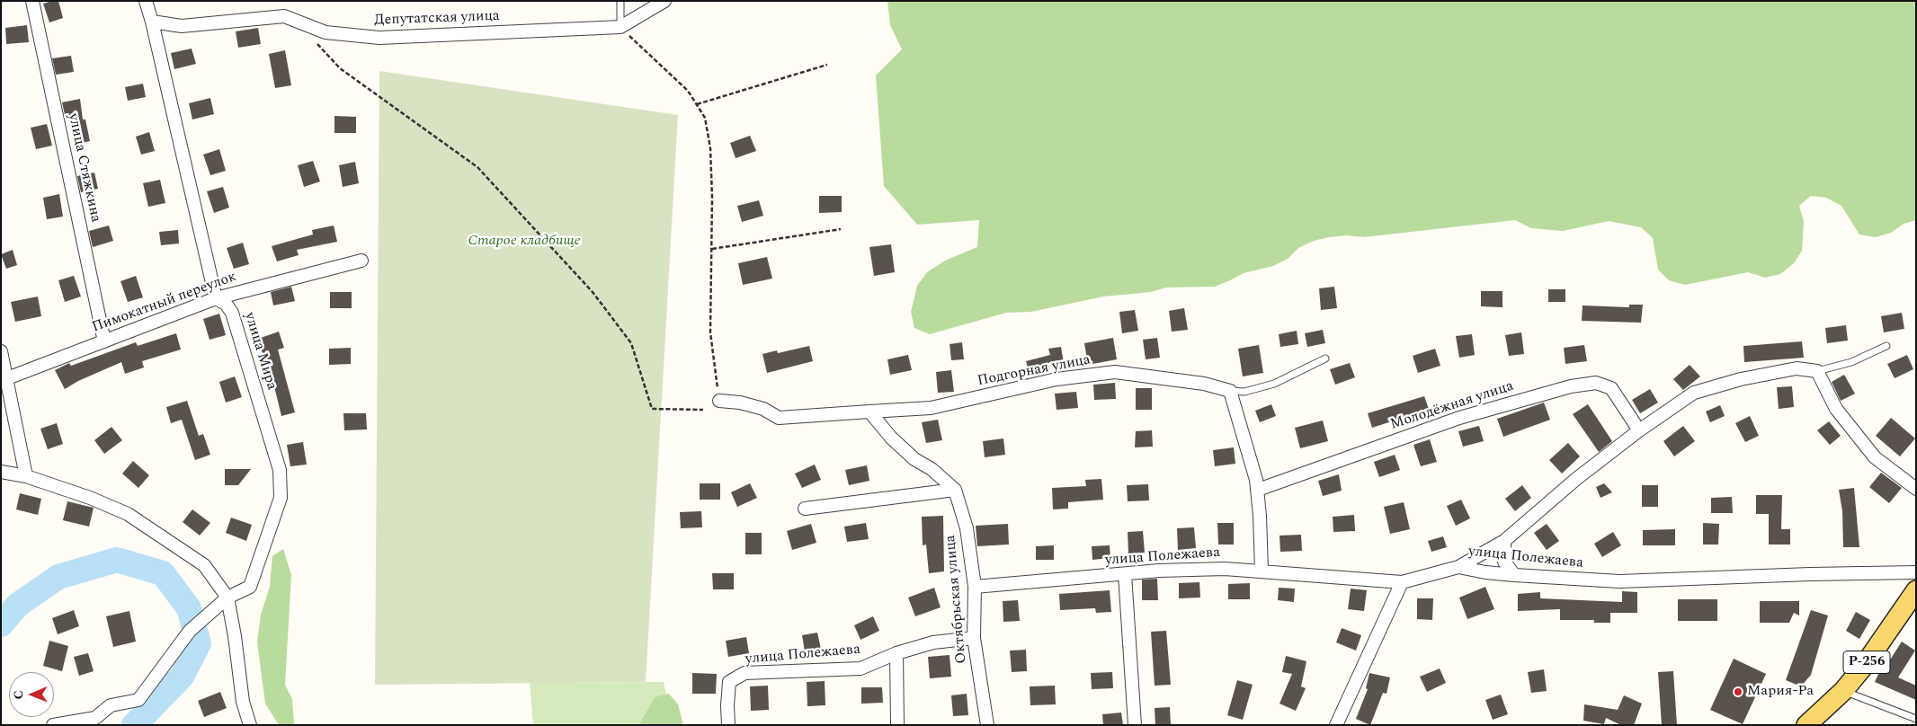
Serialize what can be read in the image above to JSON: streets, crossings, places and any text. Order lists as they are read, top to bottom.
{
  "streets": {
    "main road": ["Р-256"],
    "street": [
      "Депутатская улица",
      "улица Стяжкина",
      "Пимокатный переулок",
      "улица Мира",
      "Подгорная улица",
      "Молодёжная улица",
      "улица Полежаева",
      "Октябрьская улица"
    ]
  },
  "crossings": [
    ["улица Стяжкина", "Пимокатный переулок"],
    ["Пимокатный переулок", "улица Мира"],
    ["улица Полежаева", "Октябрьская улица"]
  ],
  "parks": ["Старое кладбище"],
  "places": ["Мария-Ра"],
  "north": "left"
}
